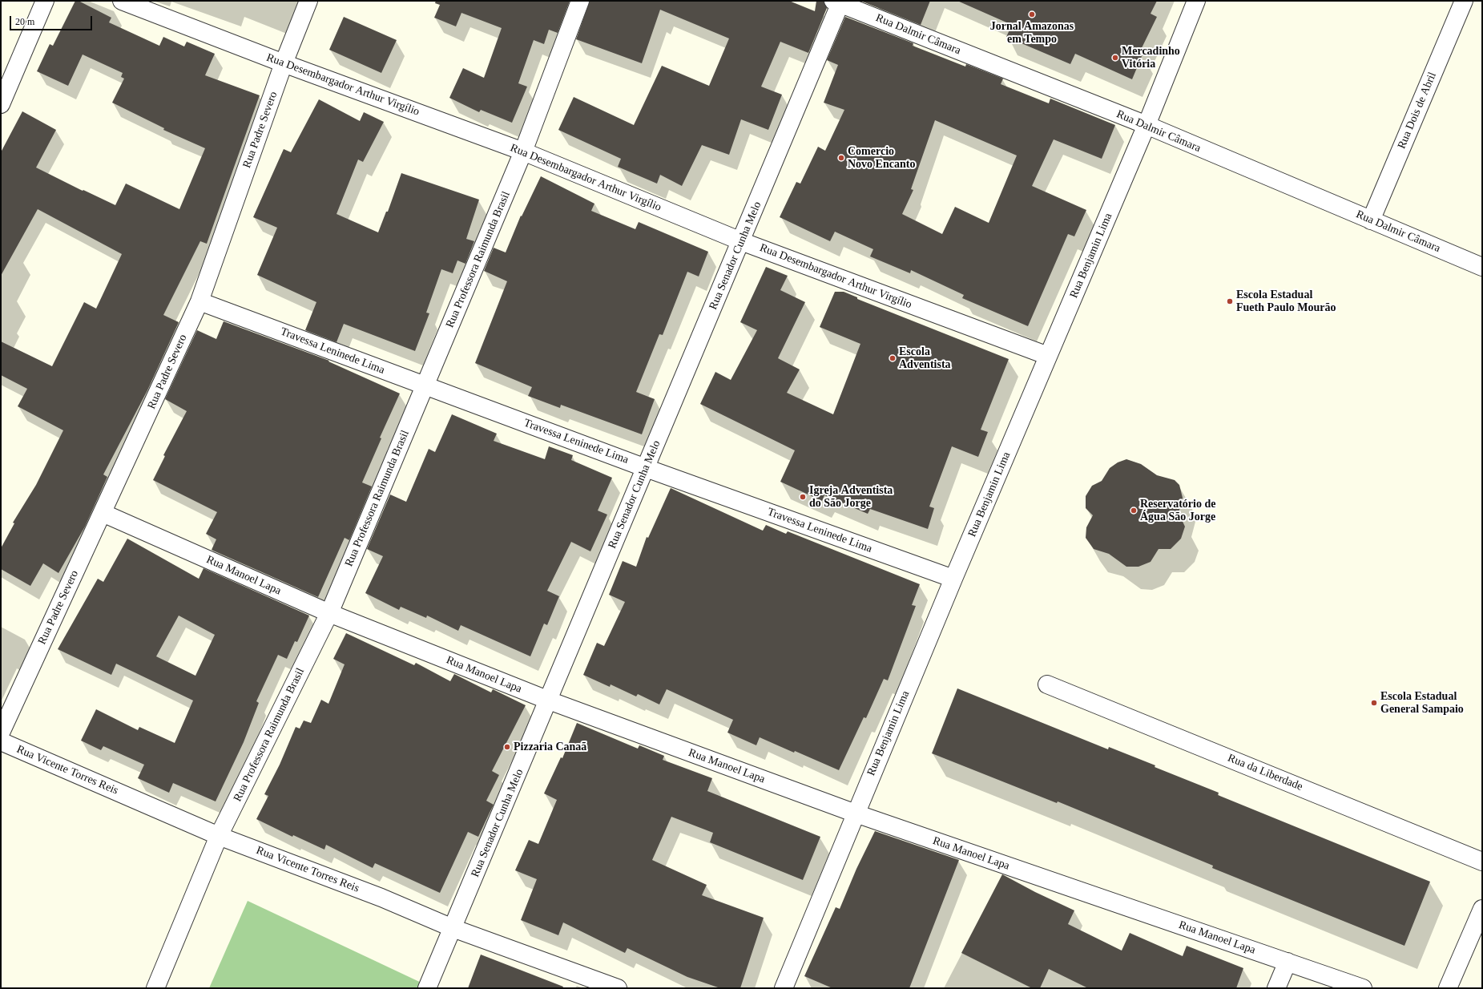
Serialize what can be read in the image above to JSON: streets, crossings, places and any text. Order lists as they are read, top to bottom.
{
  "streets": {
    "street": [
      "Rua Dalmir Câmara",
      "Rua Desembargador Arthur Virgílio",
      "Rua Dois de Abril",
      "Rua Padre Severo",
      "Rua Senador Cunha Melo",
      "Rua Benjamin Lima",
      "Rua Professora Raimunda Brasil",
      "Travessa Leninede Lima",
      "Rua Manoel Lapa",
      "Rua Vicente Torres Reis",
      "Rua da Liberdade"
    ]
  },
  "crossings": [
    ["Rua Dalmir Câmara", "Rua Dois de Abril"],
    ["Rua Dalmir Câmara", "Rua Senador Cunha Melo"],
    ["Rua Dalmir Câmara", "Rua Benjamin Lima"],
    ["Rua Desembargador Arthur Virgílio", "Rua Padre Severo"],
    ["Rua Desembargador Arthur Virgílio", "Rua Senador Cunha Melo"],
    ["Rua Desembargador Arthur Virgílio", "Rua Benjamin Lima"],
    ["Rua Desembargador Arthur Virgílio", "Rua Professora Raimunda Brasil"],
    ["Rua Padre Severo", "Travessa Leninede Lima"],
    ["Rua Padre Severo", "Rua Manoel Lapa"],
    ["Rua Senador Cunha Melo", "Travessa Leninede Lima"],
    ["Rua Senador Cunha Melo", "Rua Manoel Lapa"],
    ["Rua Senador Cunha Melo", "Rua Vicente Torres Reis"],
    ["Rua Benjamin Lima", "Travessa Leninede Lima"],
    ["Rua Benjamin Lima", "Rua Manoel Lapa"],
    ["Rua Professora Raimunda Brasil", "Travessa Leninede Lima"],
    ["Rua Professora Raimunda Brasil", "Rua Manoel Lapa"],
    ["Rua Professora Raimunda Brasil", "Rua Vicente Torres Reis"]
  ],
  "places": [
    "Jornal Amazonas em Tempo",
    "Mercadinho Vitória",
    "Comercio Novo Encanto",
    "Escola Estadual Fueth Paulo Mourão",
    "Escola Adventista",
    "Igreja Adventista do São Jorge",
    "Reservatório de Água São Jorge",
    "Escola Estadual General Sampaio",
    "Pizzaria Canaã"
  ],
  "scale_bar": "20 m"
}
